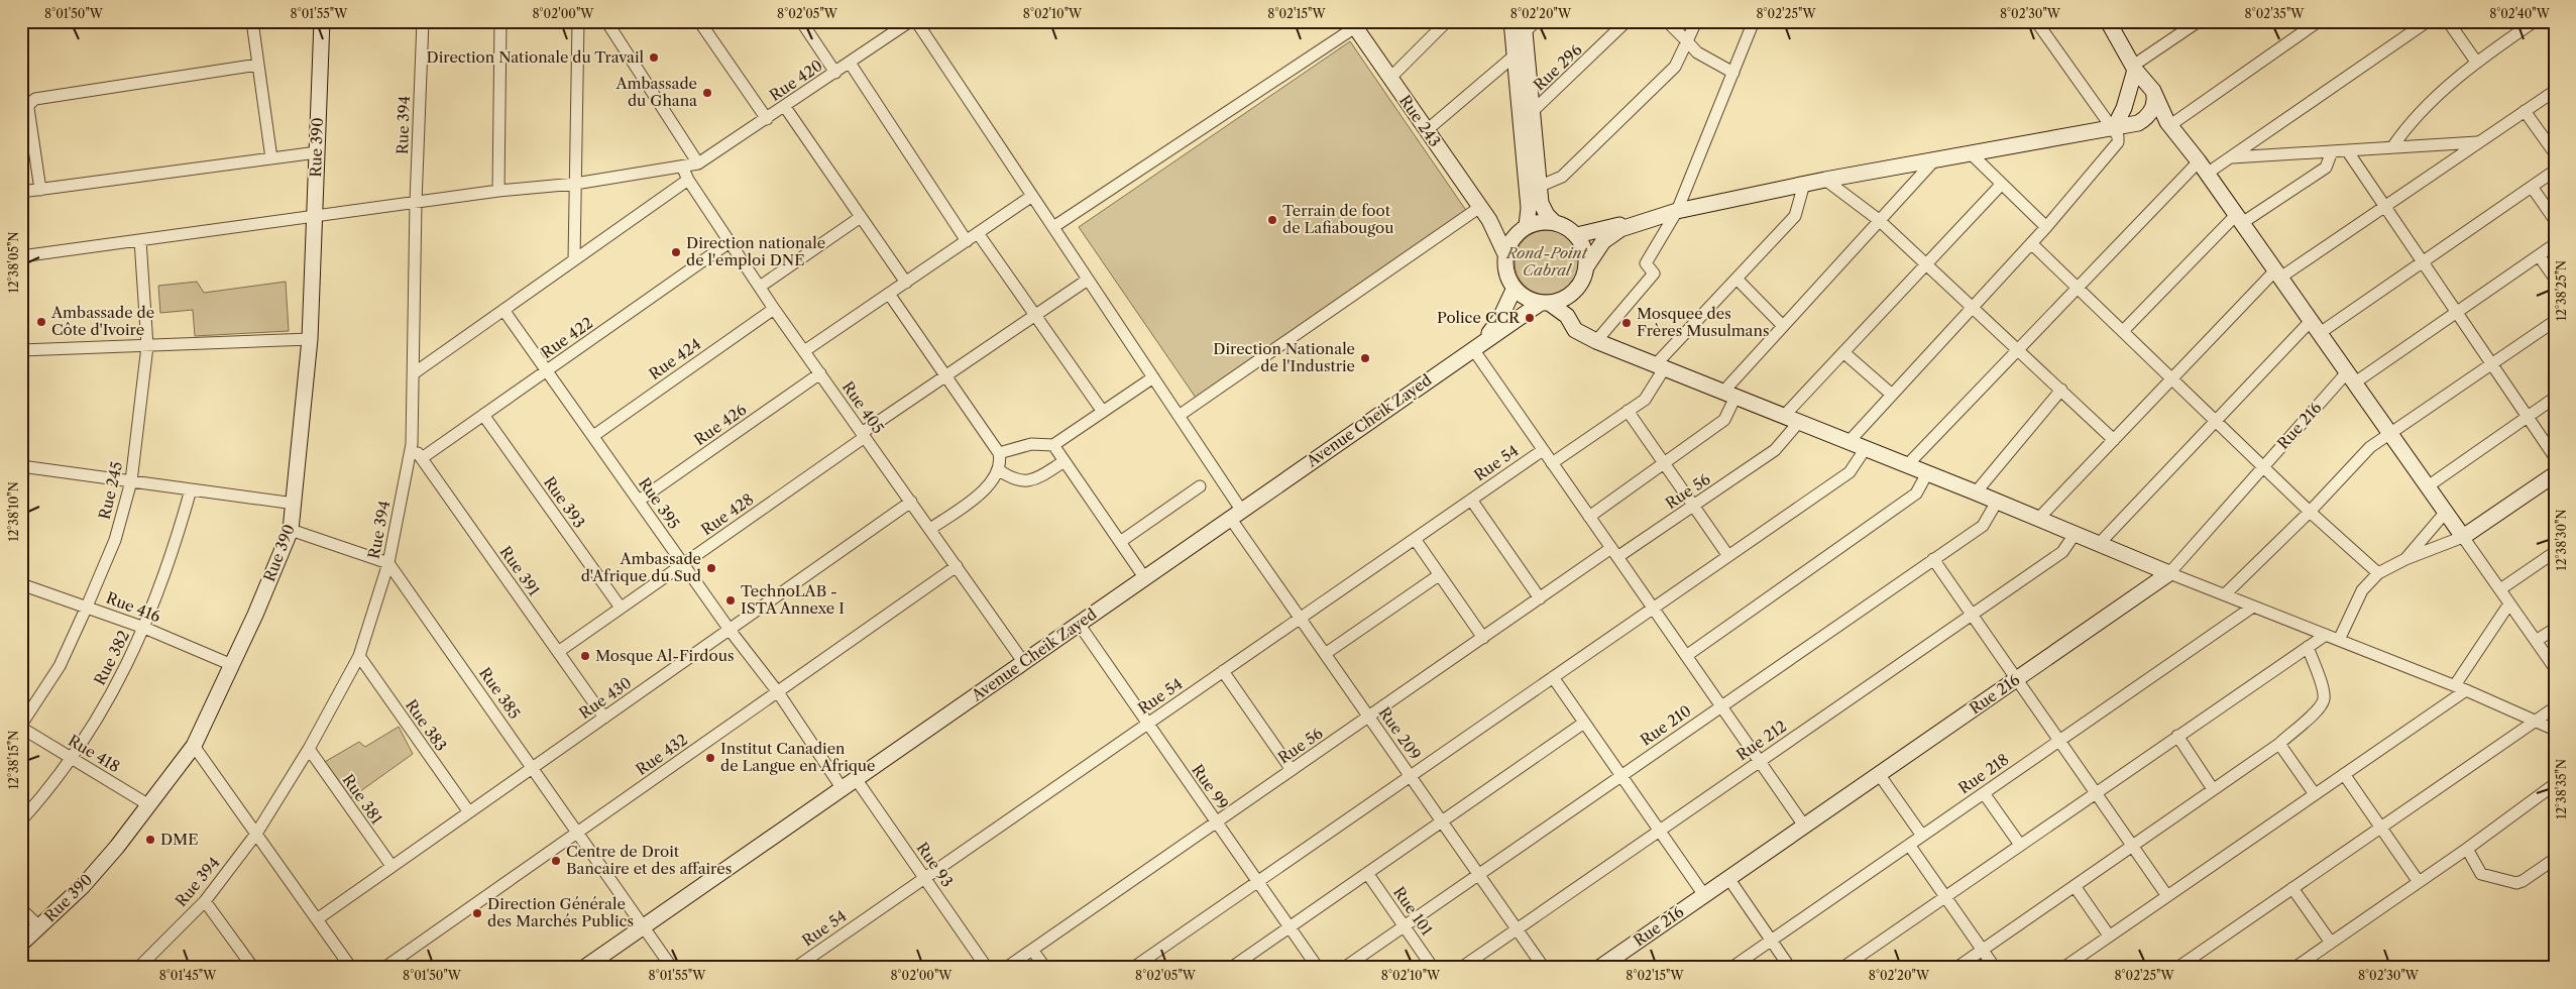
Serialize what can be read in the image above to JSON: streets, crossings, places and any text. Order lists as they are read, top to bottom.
{
  "streets": {
    "street": [
      "Rue 296",
      "Rue 420",
      "Rue 243",
      "Rue 394",
      "Rue 390",
      "Rue 422",
      "Rue 424",
      "Rue 405",
      "Avenue Cheik Zayed",
      "Rue 426",
      "Rue 216",
      "Rue 54",
      "Rue 245",
      "Rue 56",
      "Rue 393",
      "Rue 395",
      "Rue 428",
      "Rue 391",
      "Rue 416",
      "Rue 382",
      "Rue 385",
      "Rue 430",
      "Rue 383",
      "Rue 210",
      "Rue 209",
      "Rue 212",
      "Rue 418",
      "Rue 432",
      "Rue 218",
      "Rue 99",
      "Rue 381",
      "Rue 93",
      "Rue 101"
    ]
  },
  "crossings": [
    ["Rue 420", "Rue 394"],
    ["Rue 420", "Rue 390"],
    ["Rue 420", "Rue 405"],
    ["Rue 420", "Rue 245"],
    ["Rue 243", "Avenue Cheik Zayed"],
    ["Rue 394", "Rue 391"],
    ["Rue 394", "Rue 385"],
    ["Rue 394", "Rue 383"],
    ["Rue 394", "Rue 381"],
    ["Rue 390", "Rue 416"],
    ["Rue 390", "Rue 418"],
    ["Rue 422", "Rue 405"],
    ["Rue 422", "Rue 393"],
    ["Rue 422", "Rue 395"],
    ["Rue 422", "Rue 391"],
    ["Rue 424", "Rue 405"],
    ["Rue 424", "Rue 395"],
    ["Rue 405", "Avenue Cheik Zayed"],
    ["Rue 405", "Rue 426"],
    ["Rue 405", "Rue 428"],
    ["Rue 405", "Rue 430"],
    ["Rue 405", "Rue 432"],
    ["Avenue Cheik Zayed", "Rue 395"],
    ["Avenue Cheik Zayed", "Rue 385"],
    ["Avenue Cheik Zayed", "Rue 209"],
    ["Avenue Cheik Zayed", "Rue 99"],
    ["Avenue Cheik Zayed", "Rue 93"],
    ["Rue 426", "Rue 395"],
    ["Rue 54", "Rue 209"],
    ["Rue 54", "Rue 99"],
    ["Rue 54", "Rue 93"],
    ["Rue 245", "Rue 416"],
    ["Rue 245", "Rue 418"],
    ["Rue 56", "Rue 209"],
    ["Rue 56", "Rue 99"],
    ["Rue 393", "Rue 428"],
    ["Rue 395", "Rue 428"],
    ["Rue 395", "Rue 430"],
    ["Rue 395", "Rue 432"],
    ["Rue 428", "Rue 391"],
    ["Rue 428", "Rue 209"],
    ["Rue 391", "Rue 430"],
    ["Rue 416", "Rue 382"],
    ["Rue 382", "Rue 418"],
    ["Rue 385", "Rue 430"],
    ["Rue 385", "Rue 432"],
    ["Rue 430", "Rue 383"],
    ["Rue 430", "Rue 381"],
    ["Rue 210", "Rue 209"],
    ["Rue 210", "Rue 101"],
    ["Rue 209", "Rue 212"]
  ],
  "parks": ["Rond-Point Cabral"],
  "places": [
    "Direction Nationale du Travail",
    "Ambassade du Ghana",
    "Terrain de foot de Lafiabougou",
    "Direction nationale de l'emploi DNE",
    "Police CCR",
    "Ambassade de Côte d'Ivoire",
    "Mosquee des Frères Musulmans",
    "Direction Nationale de l'Industrie",
    "Ambassade d'Afrique du Sud",
    "TechnoLAB - ISTA Annexe I",
    "Mosque Al-Firdous",
    "Institut Canadien de Langue en Afrique",
    "DME",
    "Centre de Droit Bancaire et des affaires",
    "Direction Générale des Marchés Publics"
  ],
  "coordinates": [
    "8°01'50\"W",
    "8°01'55\"W",
    "8°02'00\"W",
    "8°02'05\"W",
    "8°02'10\"W",
    "8°02'15\"W",
    "8°02'20\"W",
    "8°02'25\"W",
    "8°02'30\"W",
    "8°02'35\"W",
    "8°02'40\"W",
    "12°38'05\"N",
    "12°38'25\"N",
    "12°38'10\"N",
    "12°38'30\"N",
    "12°38'15\"N",
    "12°38'35\"N",
    "8°01'45\"W"
  ]
}
